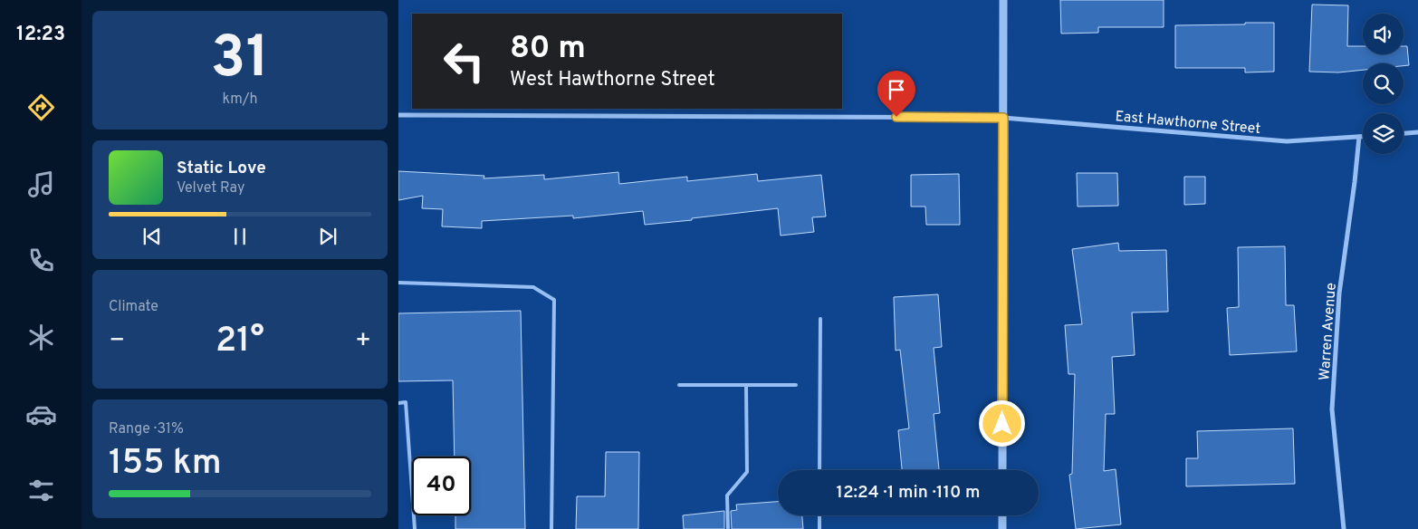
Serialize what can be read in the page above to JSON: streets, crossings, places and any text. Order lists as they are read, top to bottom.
{
  "streets": {
    "street": ["East Hawthorne Street", "Warren Avenue"]
  },
  "crossings": [
    ["East Hawthorne Street", "Warren Avenue"]
  ],
  "page": {
    "tabs": "12:23",
    "tile": [
      ["31", "km/h"],
      "Climate",
      ["Range · 31%", "155 km"]
    ],
    "turn": ["80 m", "West Hawthorne Street"],
    "song": ["Static Love", "Velvet Ray"],
    "heat": ["−", "21°", "+"],
    "limit": "40",
    "trip": "12:24 · 1 min · 110 m"
  }
}
